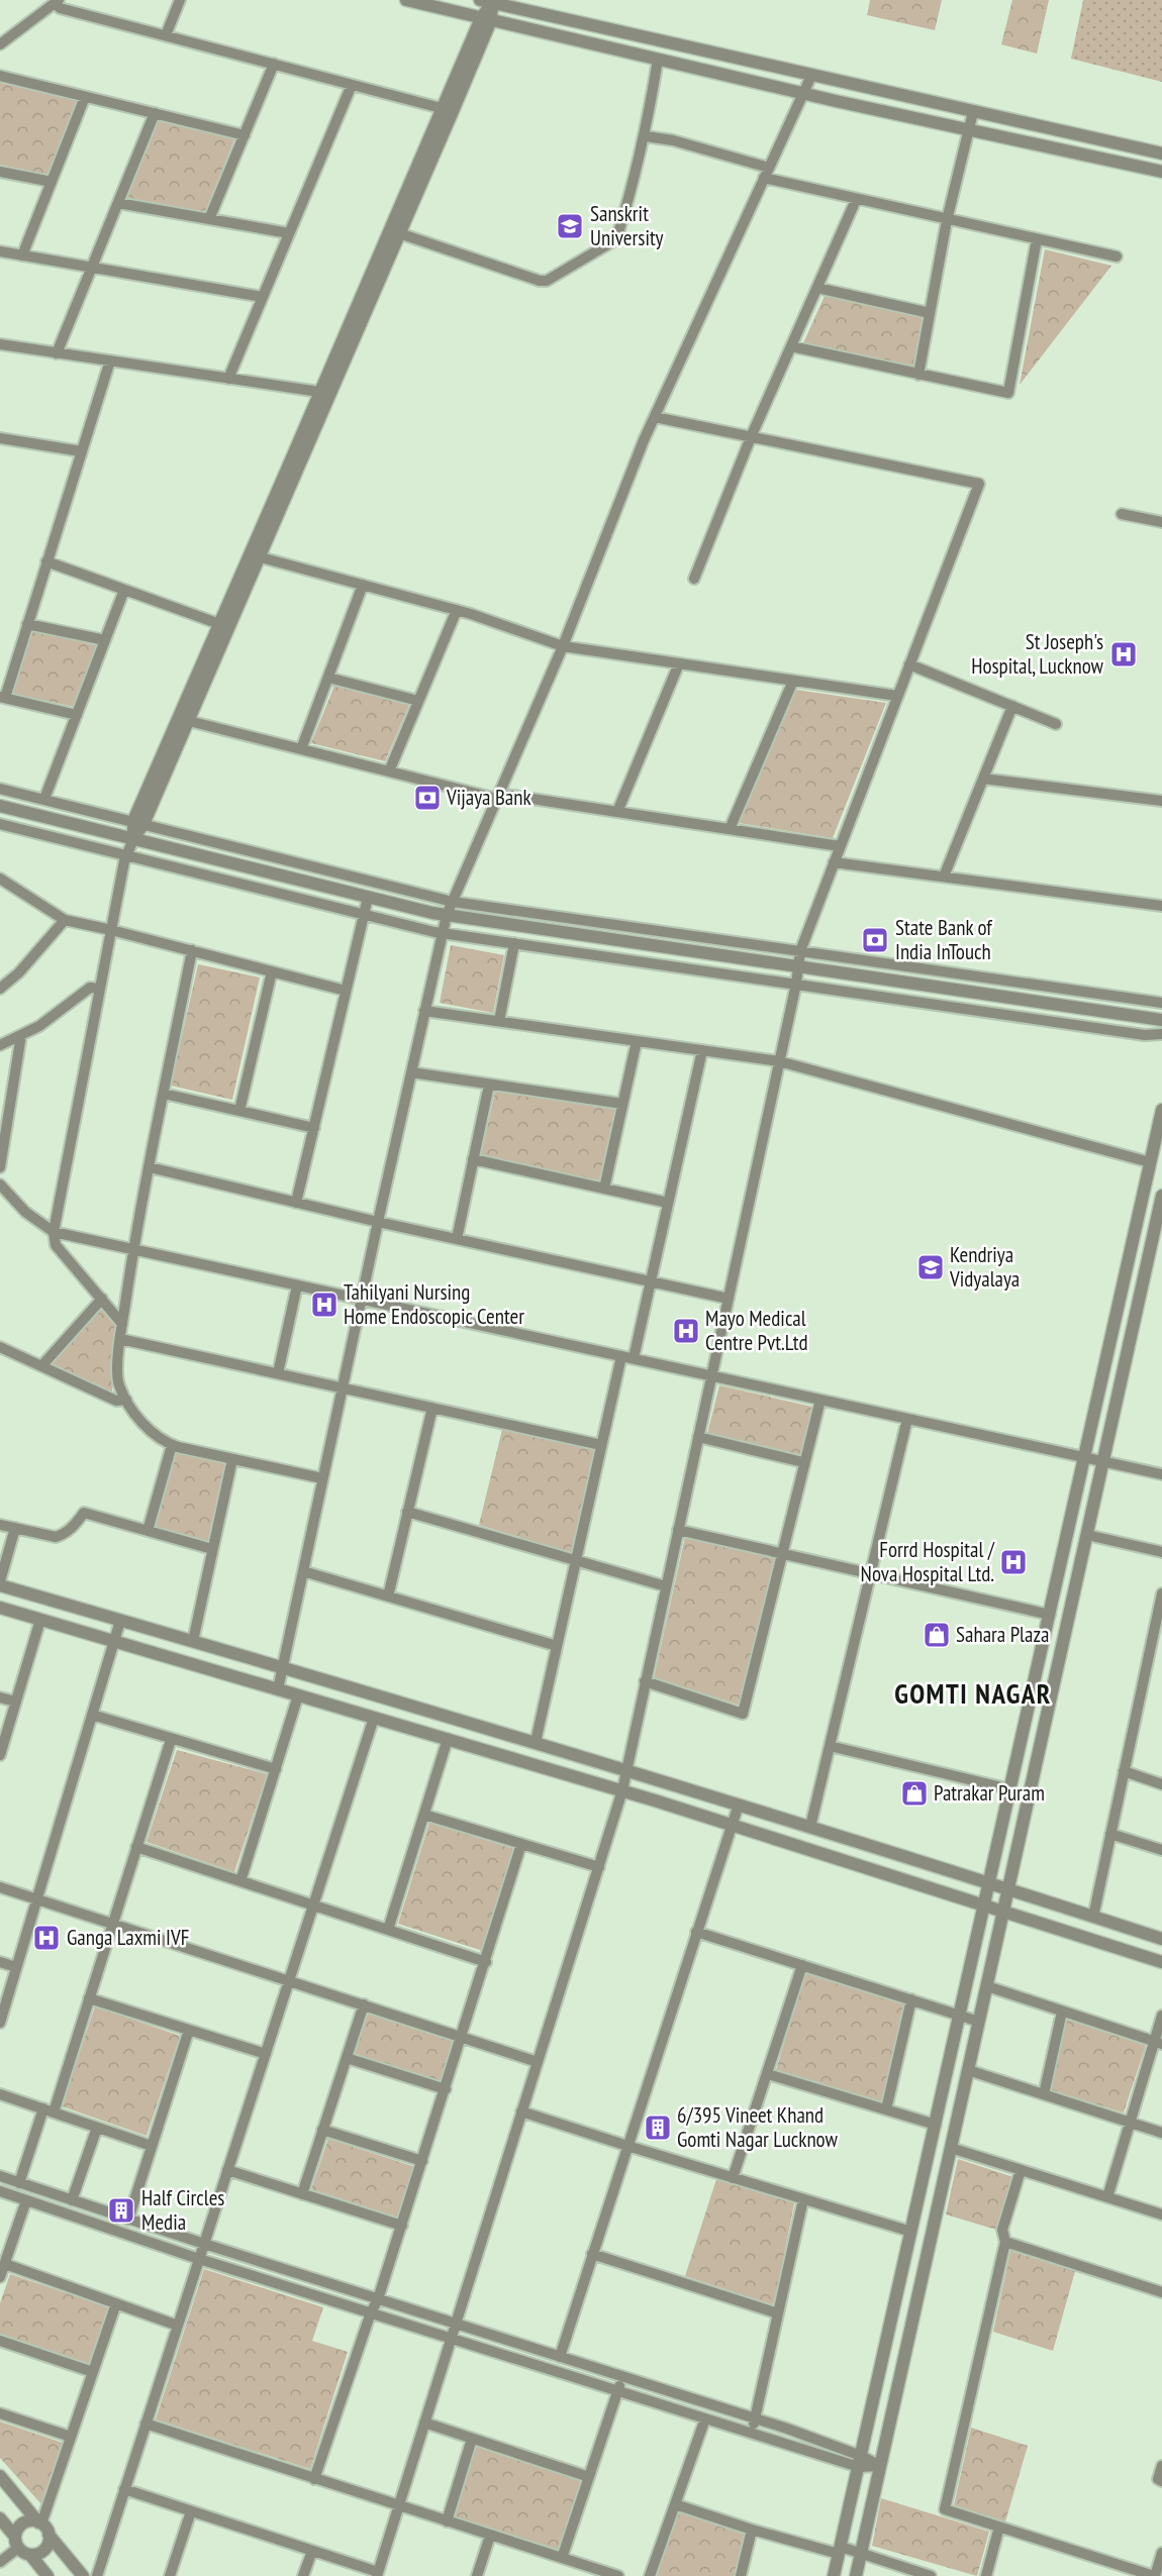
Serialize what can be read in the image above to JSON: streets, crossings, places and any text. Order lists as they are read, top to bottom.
{
  "districts": ["GOMTI NAGAR"],
  "places": {
    "school or university": ["Sanskrit University", "Kendriya Vidyalaya"],
    "hospital": [
      "St Joseph's Hospital, Lucknow",
      "Tahilyani Nursing Home Endoscopic Center",
      "Mayo Medical Centre Pvt.Ltd",
      "Forrd Hospital / Nova Hospital Ltd.",
      "Ganga Laxmi IVF"
    ],
    "bank": ["Vijaya Bank", "State Bank of India InTouch"],
    "shop": ["Sahara Plaza", "Patrakar Puram"],
    "building": ["6/395 Vineet Khand Gomti Nagar Lucknow", "Half Circles Media"]
  }
}
